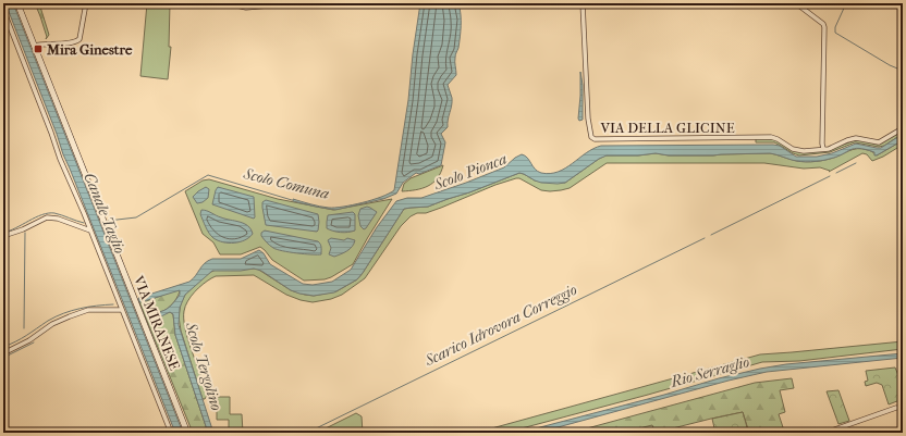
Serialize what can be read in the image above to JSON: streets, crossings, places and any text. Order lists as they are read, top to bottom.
{
  "streets": {
    "main road": ["VIA MIRANESE"],
    "street": ["VIA DELLA GLICINE"]
  },
  "water": [
    "Scolo Pionca",
    "Scolo Comuna",
    "Canale Taglio",
    "Scarico Idrovora Correggio",
    "Scolo Tergolino",
    "Rio Serraglio"
  ],
  "places": {
    "transit": ["Mira Ginestre"]
  }
}
